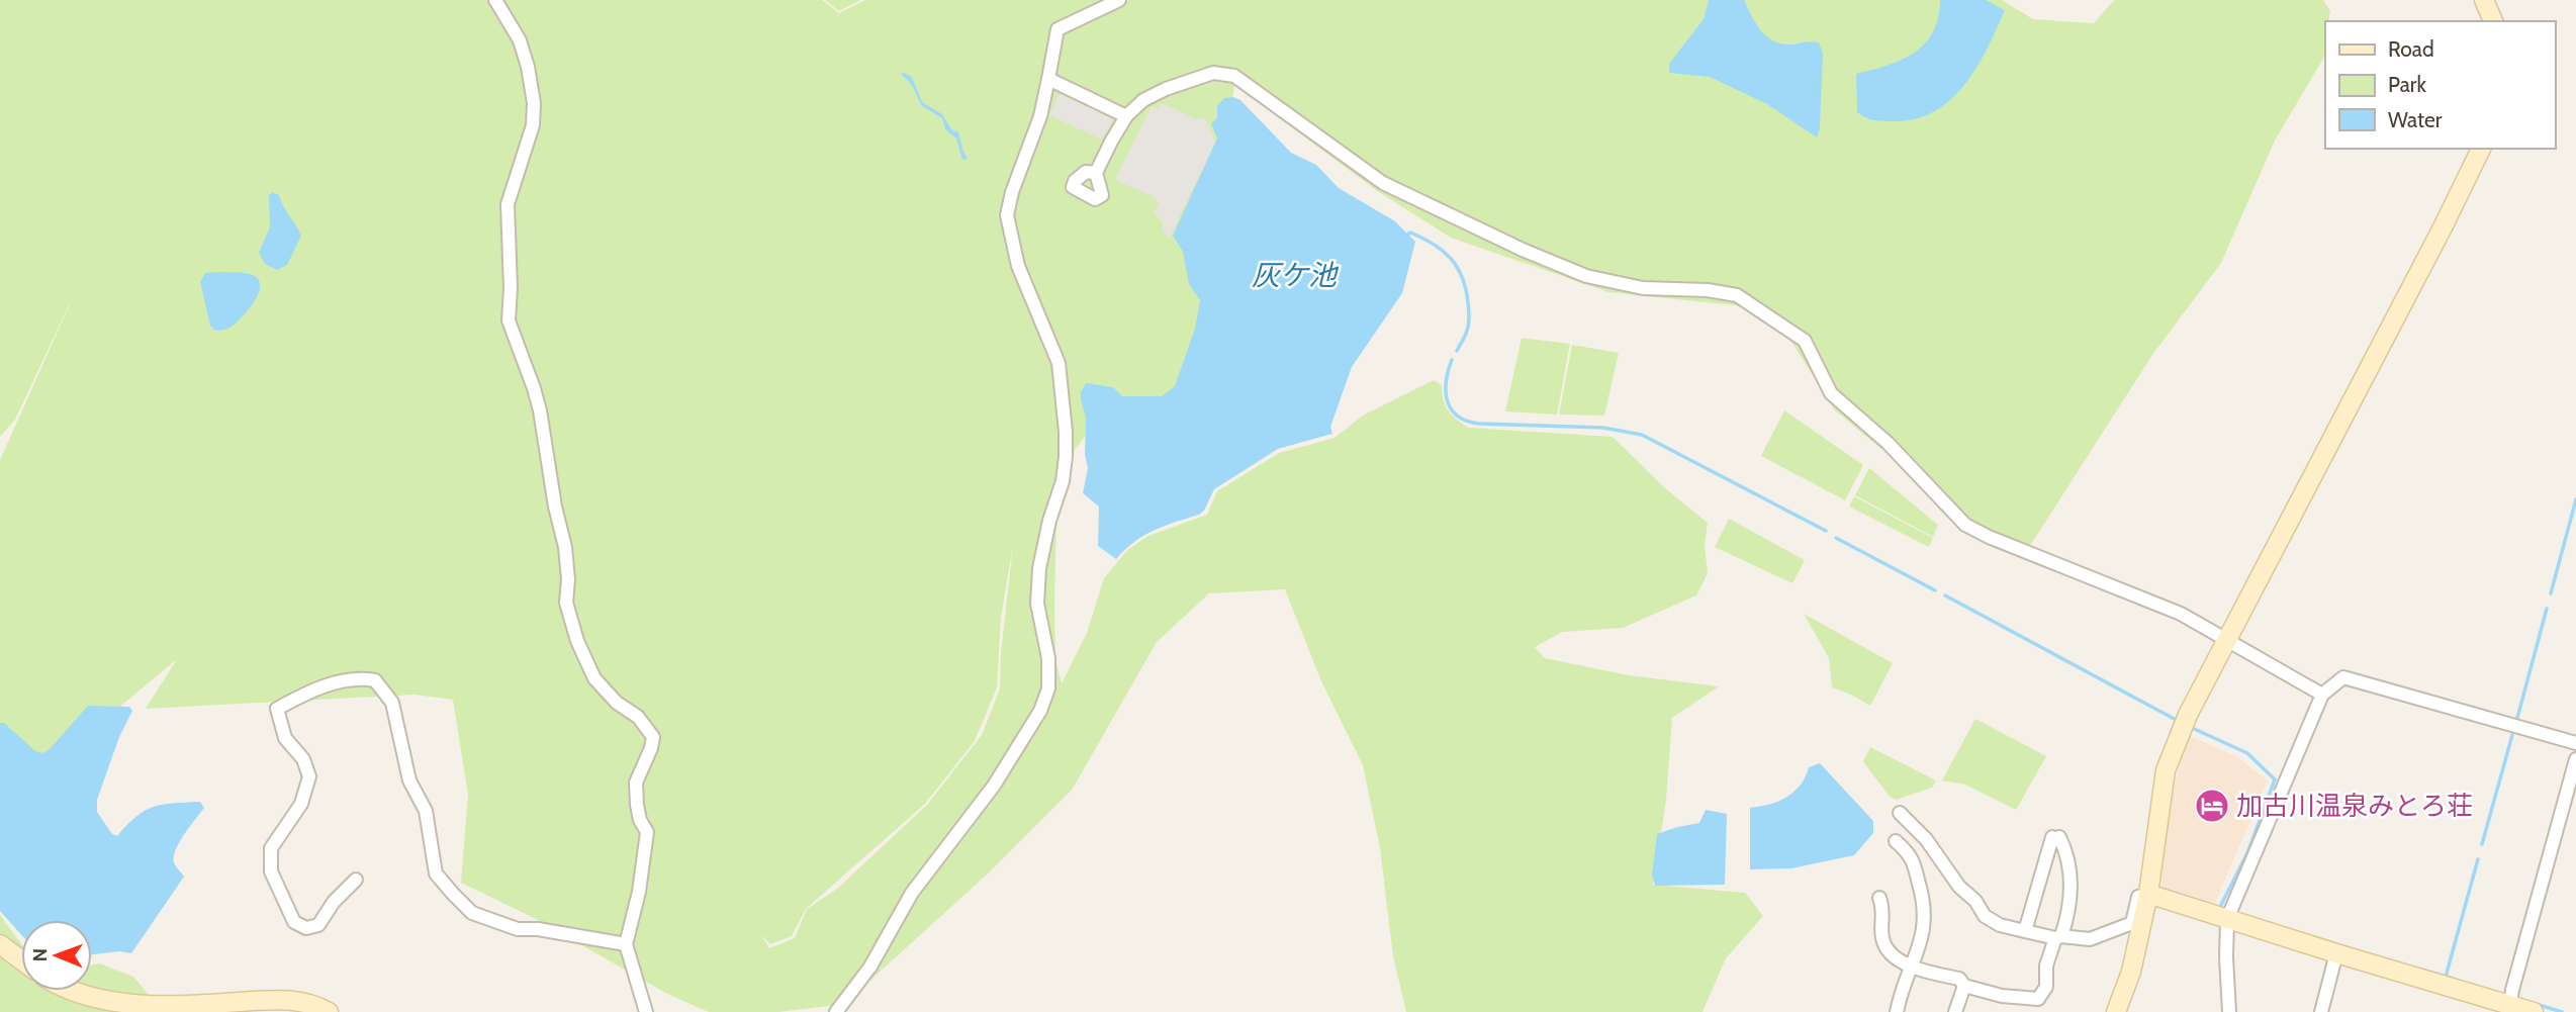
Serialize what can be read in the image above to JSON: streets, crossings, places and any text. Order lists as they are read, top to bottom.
{
  "water": ["灰ケ池"],
  "places": {
    "hotel": ["加古川温泉みとろ荘"]
  },
  "legend": ["Road", "Park", "Water"],
  "north": "left"
}
